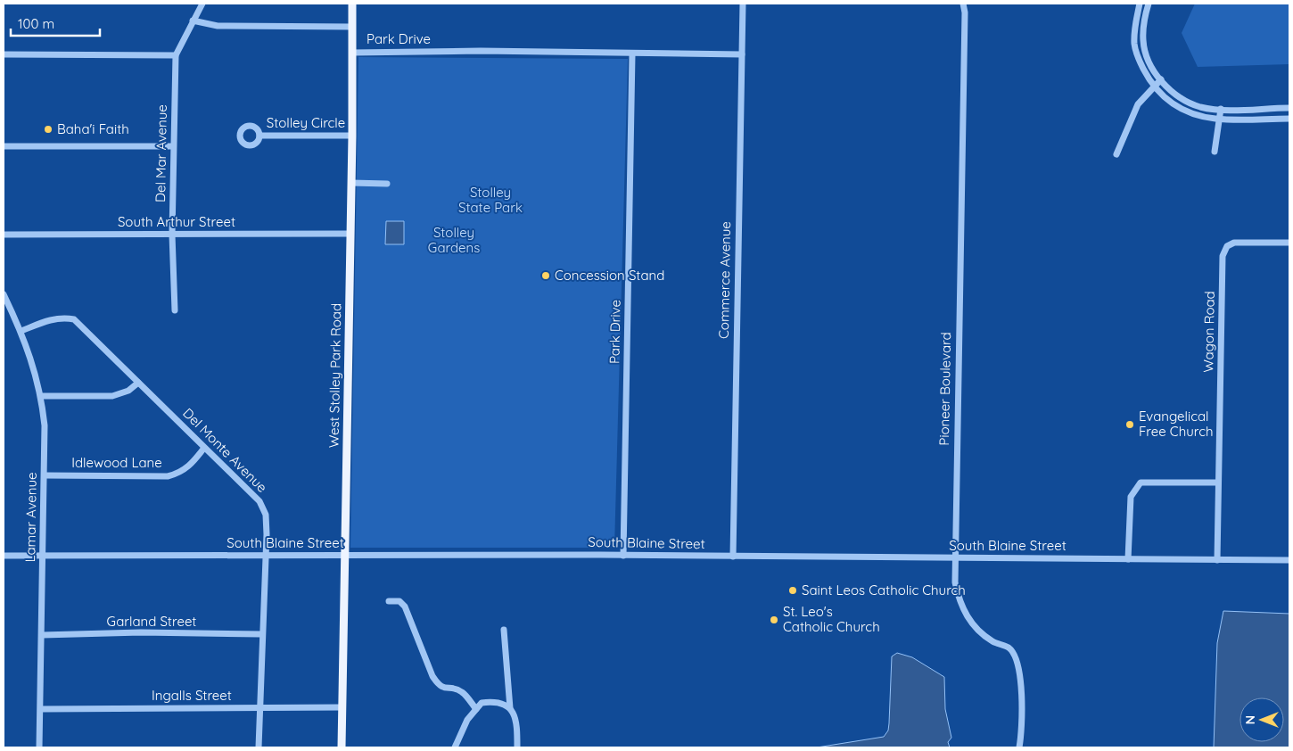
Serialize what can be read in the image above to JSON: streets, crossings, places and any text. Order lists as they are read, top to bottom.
{
  "streets": {
    "main road": ["West Stolley Park Road"],
    "street": [
      "Park Drive",
      "Stolley Circle",
      "Del Mar Avenue",
      "South Arthur Street",
      "Commerce Avenue",
      "Wagon Road",
      "Pioneer Boulevard",
      "Del Monte Avenue",
      "Idlewood Lane",
      "Lamar Avenue",
      "South Blaine Street",
      "Garland Street",
      "Ingalls Street"
    ]
  },
  "crossings": [
    ["Park Drive", "Commerce Avenue"],
    ["Park Drive", "West Stolley Park Road"],
    ["Park Drive", "South Blaine Street"],
    ["Stolley Circle", "West Stolley Park Road"],
    ["Del Mar Avenue", "South Arthur Street"],
    ["South Arthur Street", "West Stolley Park Road"],
    ["Commerce Avenue", "South Blaine Street"],
    ["Wagon Road", "South Blaine Street"],
    ["West Stolley Park Road", "South Blaine Street"],
    ["West Stolley Park Road", "Ingalls Street"],
    ["Pioneer Boulevard", "South Blaine Street"],
    ["Del Monte Avenue", "Idlewood Lane"],
    ["Del Monte Avenue", "Lamar Avenue"],
    ["Del Monte Avenue", "South Blaine Street"],
    ["Del Monte Avenue", "Garland Street"],
    ["Del Monte Avenue", "Ingalls Street"],
    ["Idlewood Lane", "Lamar Avenue"],
    ["Lamar Avenue", "South Blaine Street"],
    ["Lamar Avenue", "Garland Street"],
    ["Lamar Avenue", "Ingalls Street"]
  ],
  "parks": ["Stolley State Park", "Stolley Gardens"],
  "places": [
    "Baha'i Faith",
    "Concession Stand",
    "Evangelical Free Church",
    "Saint Leos Catholic Church",
    "St. Leo's Catholic Church"
  ],
  "scale_bar": "100 m",
  "north": "left"
}
